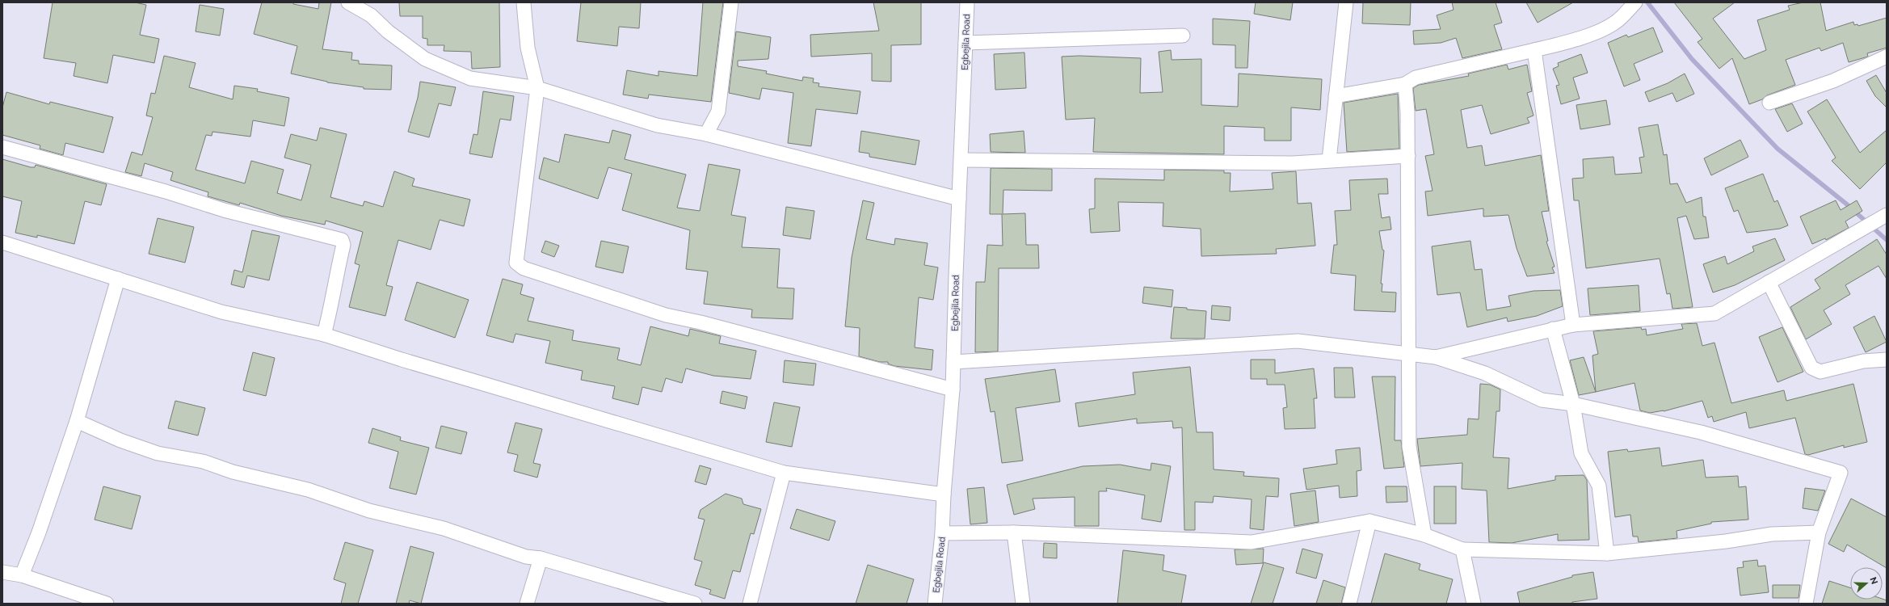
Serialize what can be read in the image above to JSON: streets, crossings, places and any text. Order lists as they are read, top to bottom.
{
  "streets": {
    "street": ["Egbejila Road"]
  },
  "north": "right"
}
